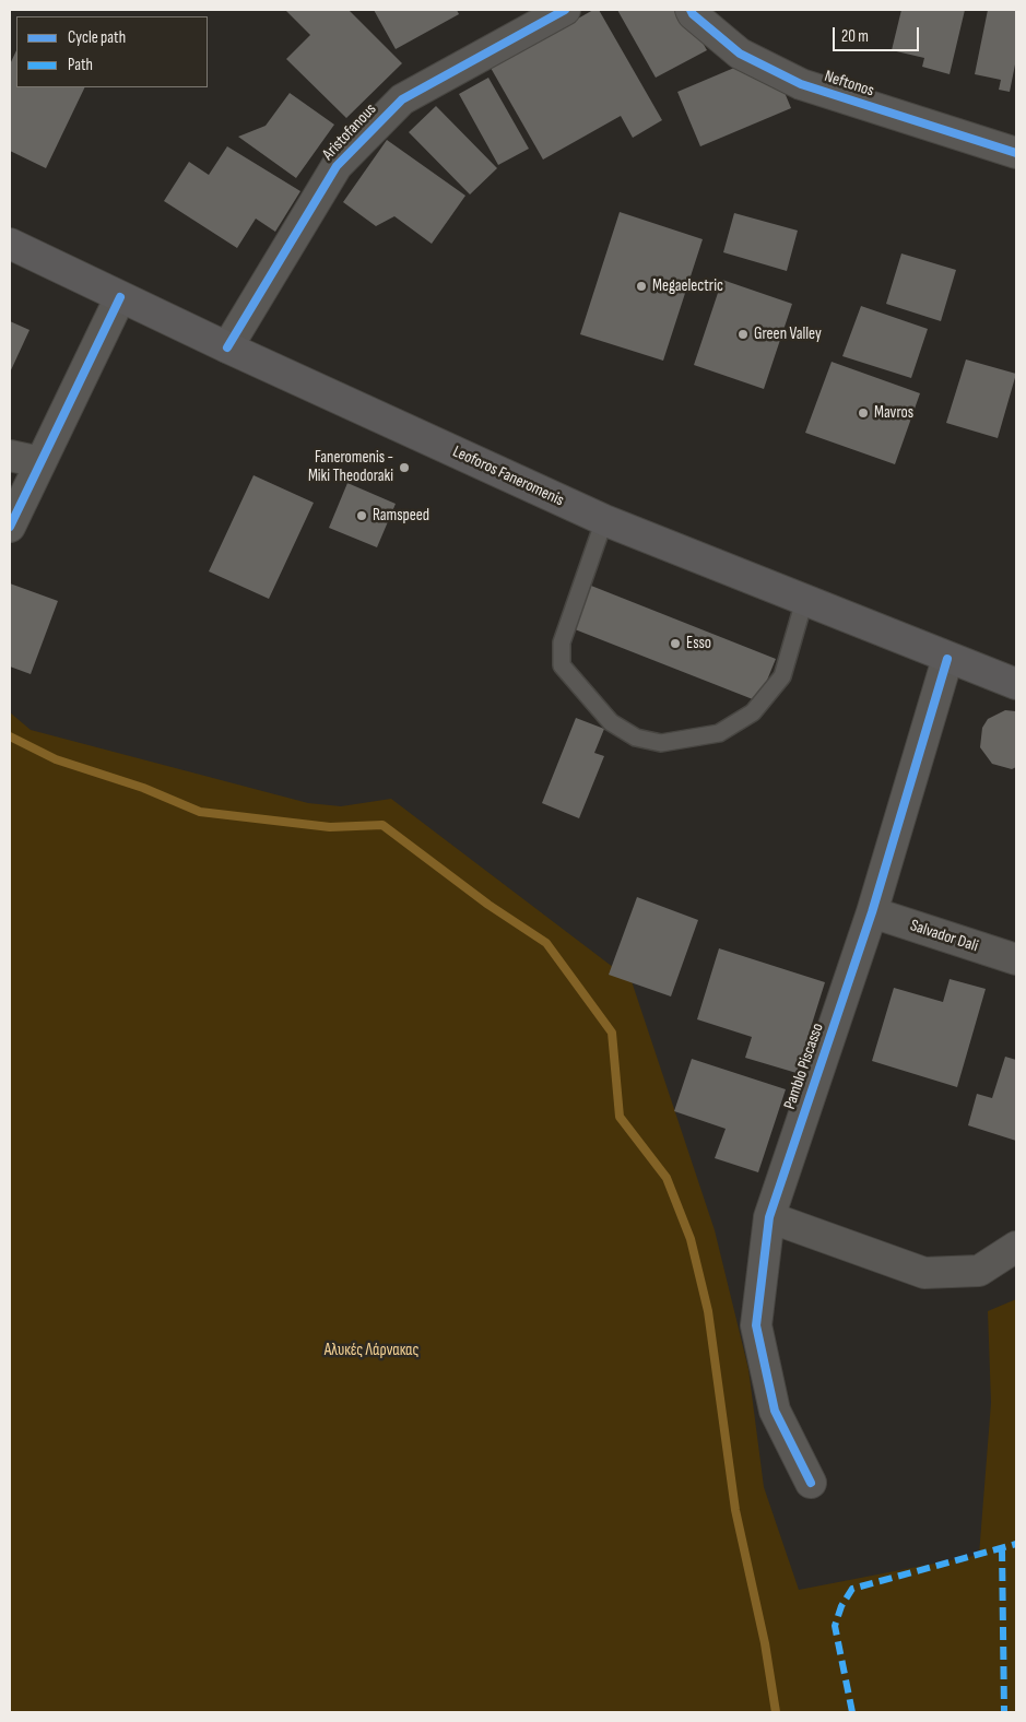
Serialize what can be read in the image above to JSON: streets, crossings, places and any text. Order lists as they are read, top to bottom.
{
  "streets": {
    "main road": ["Leoforos Faneromenis"],
    "street": [
      "Neftonos",
      "Aristofanous",
      "Salvador Dali",
      "Pamblo Piscasso"
    ]
  },
  "crossings": [
    ["Aristofanous", "Leoforos Faneromenis"],
    ["Leoforos Faneromenis", "Pamblo Piscasso"],
    ["Salvador Dali", "Pamblo Piscasso"]
  ],
  "parks": ["Αλυκές Λάρνακας"],
  "places": [
    "Megaelectric",
    "Green Valley",
    "Mavros",
    "Faneromenis - Miki Theodoraki",
    "Ramspeed",
    "Esso"
  ],
  "legend": ["Cycle path", "Path"],
  "scale_bar": "20 m"
}
